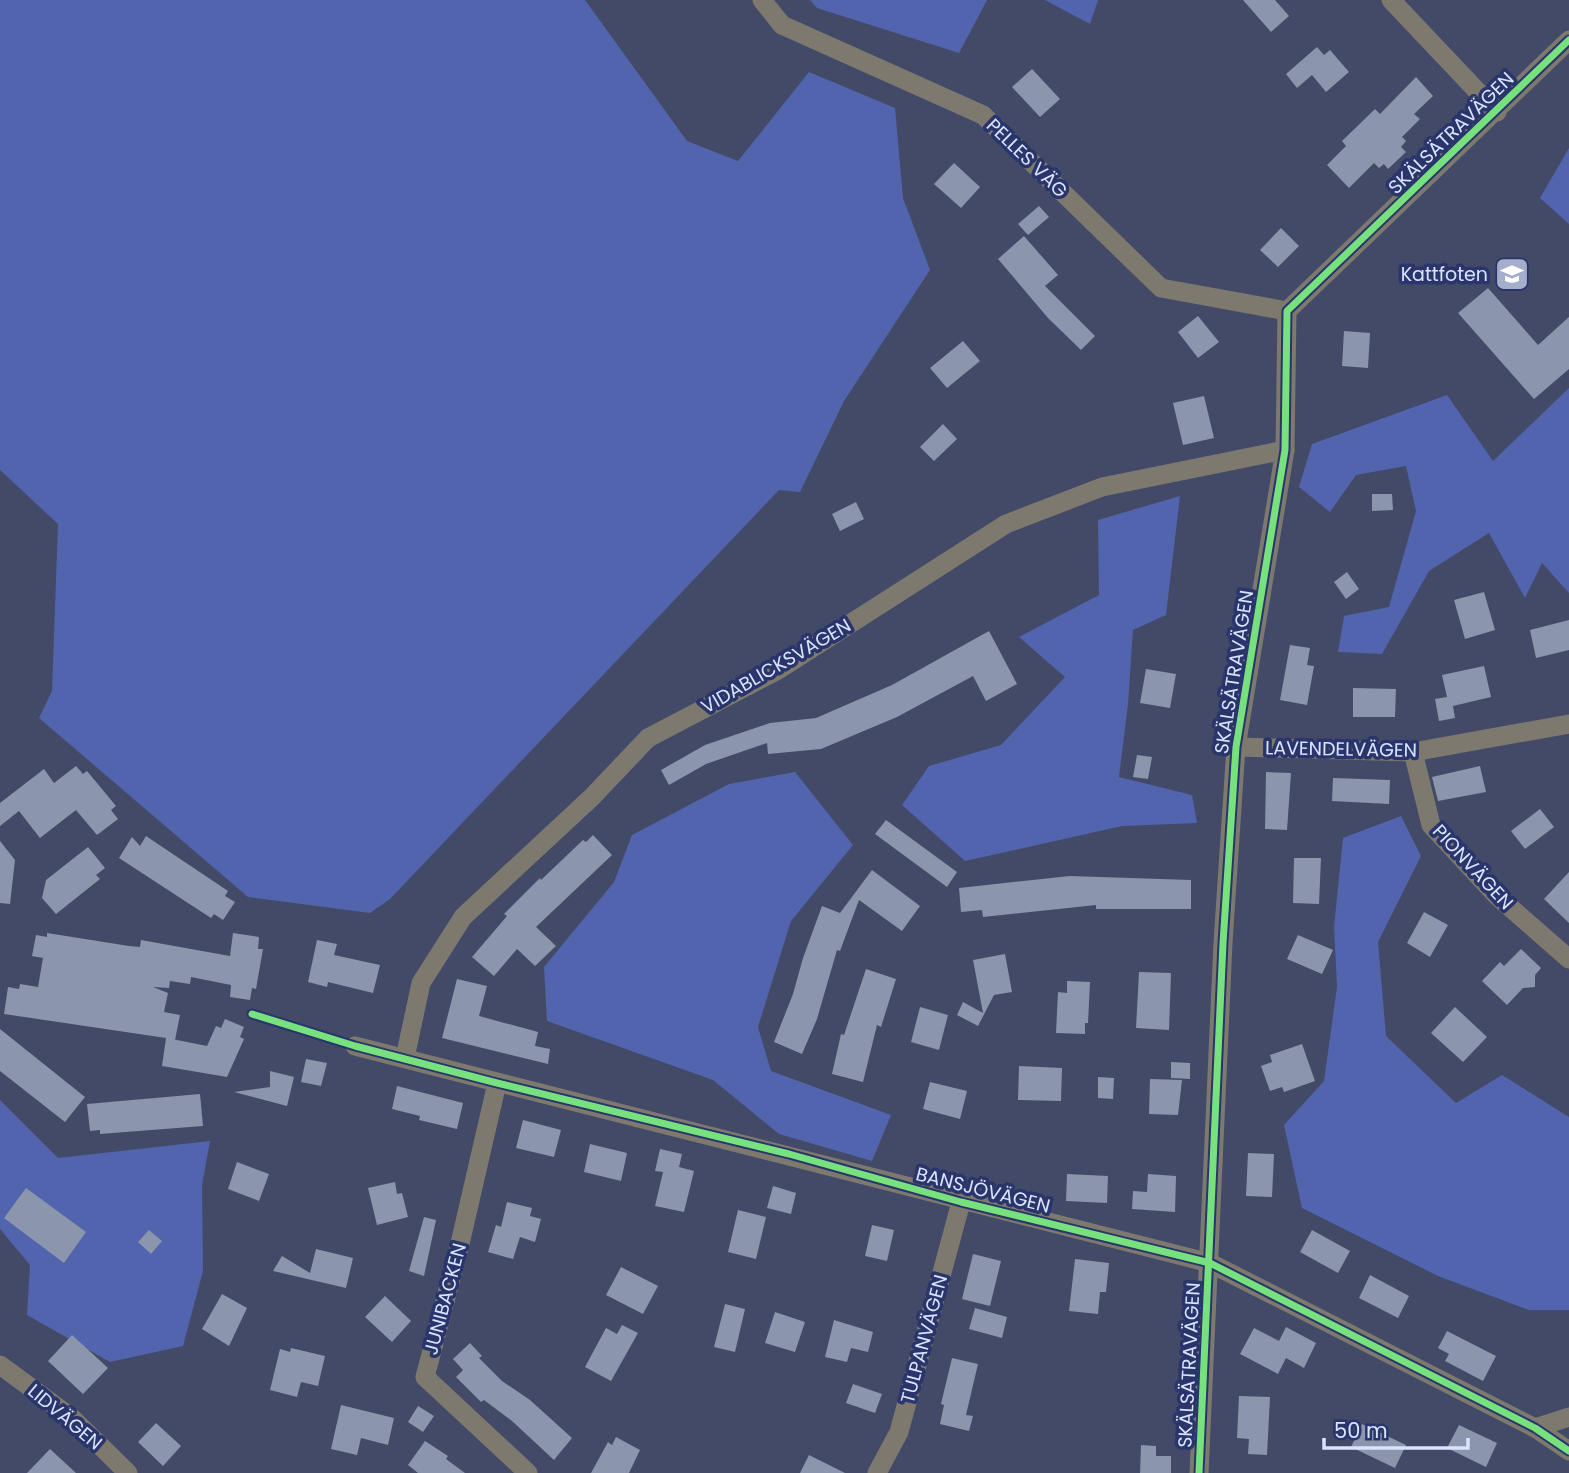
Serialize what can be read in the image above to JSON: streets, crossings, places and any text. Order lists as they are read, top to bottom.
{
  "streets": {
    "street": [
      "SKÄLSÄTRAVÄGEN",
      "PELLES VÄG",
      "VIDABLICKSVÄGEN",
      "LAVENDELVÄGEN",
      "PIONVÄGEN",
      "BANSJÖVÄGEN",
      "JUNIBACKEN",
      "TULPANVÄGEN",
      "LIDVÄGEN"
    ]
  },
  "crossings": [
    ["SKÄLSÄTRAVÄGEN", "PELLES VÄG"],
    ["SKÄLSÄTRAVÄGEN", "VIDABLICKSVÄGEN"],
    ["SKÄLSÄTRAVÄGEN", "LAVENDELVÄGEN"],
    ["SKÄLSÄTRAVÄGEN", "BANSJÖVÄGEN"],
    ["VIDABLICKSVÄGEN", "BANSJÖVÄGEN"],
    ["LAVENDELVÄGEN", "PIONVÄGEN"],
    ["BANSJÖVÄGEN", "JUNIBACKEN"],
    ["BANSJÖVÄGEN", "TULPANVÄGEN"]
  ],
  "places": {
    "school or university": ["Kattfoten"]
  },
  "scale_bar": "50 m"
}
